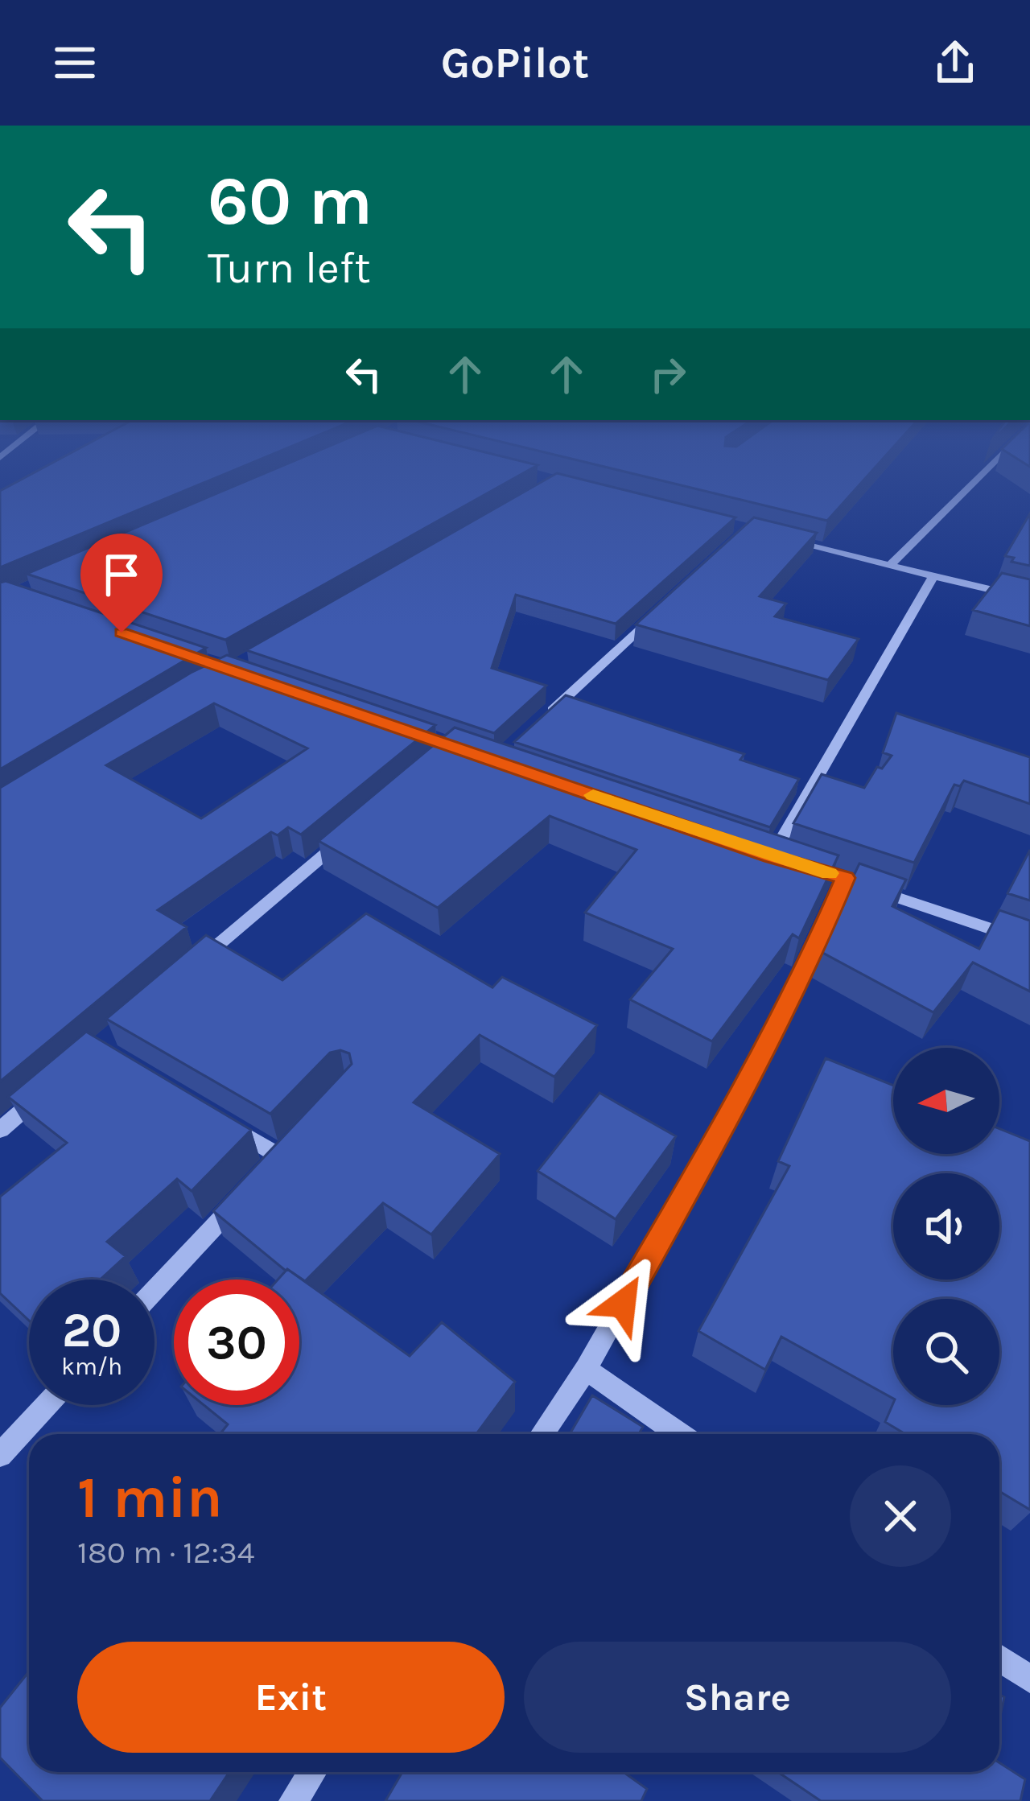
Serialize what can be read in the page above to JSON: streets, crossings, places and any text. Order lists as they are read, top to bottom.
{
  "north": "left",
  "page": {
    "header": "GoPilot",
    "turn": ["60 m", "Turn left"],
    "speed": "20 km/h",
    "limit": "30",
    "heading": ["1 min", "180 m · 12:34"],
    "buttons": ["Exit", "Share"]
  }
}
